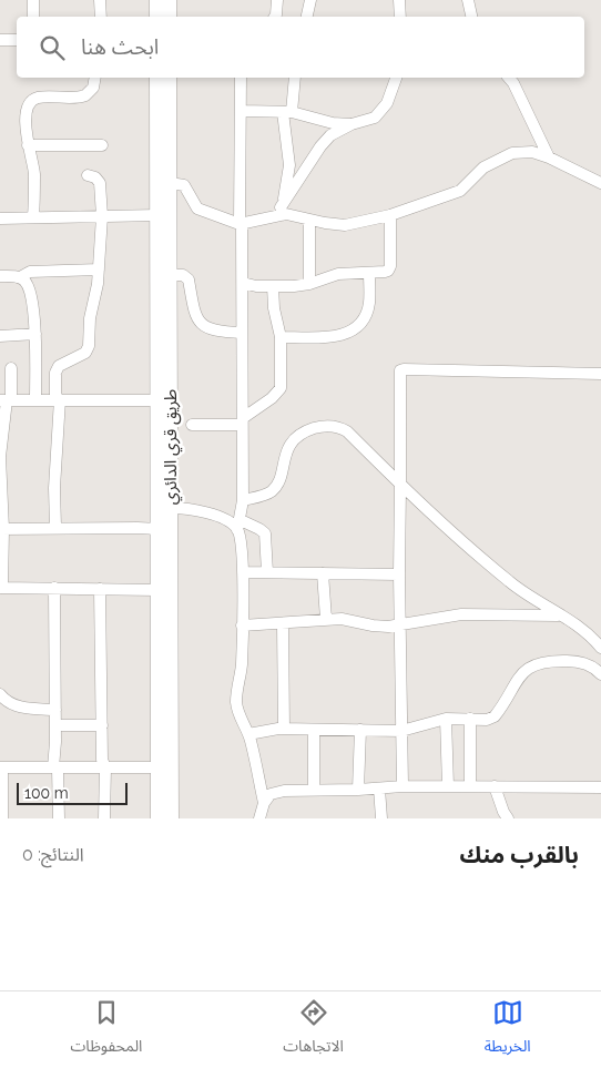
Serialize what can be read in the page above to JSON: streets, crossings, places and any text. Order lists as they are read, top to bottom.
{
  "streets": {
    "highway": ["طريق قري الدائري"]
  },
  "scale_bar": "100 m",
  "page": {
    "search": "ابحث هنا",
    "scale": "100 m",
    "heading": ["بالقرب منك", "النتائج: 0"],
    "nav": ["الخريطة", "الاتجاهات", "المحفوظات"]
  }
}
